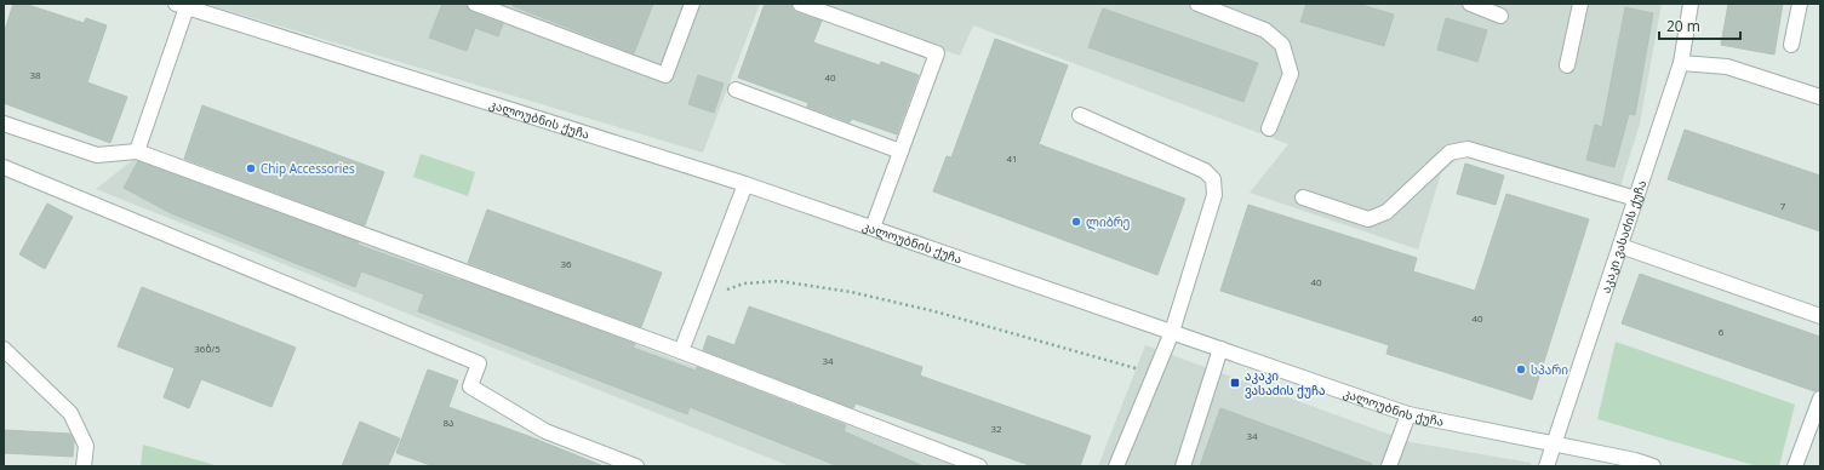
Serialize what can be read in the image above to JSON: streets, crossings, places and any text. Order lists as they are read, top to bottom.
{
  "streets": {
    "street": ["კალოუბნის ქუჩა", "აკაკი ვასაძის ქუჩა"]
  },
  "crossings": [
    ["კალოუბნის ქუჩა", "აკაკი ვასაძის ქუჩა"]
  ],
  "places": {
    "other": ["Chip Accessories", "ლიბრე", "სპარი"],
    "transit": ["აკაკი ვასაძის ქუჩა"]
  },
  "house_numbers": [
    "38",
    "40",
    "41",
    "7",
    "36",
    "40",
    "40",
    "6",
    "36ბ/5",
    "34",
    "8ა",
    "32",
    "34"
  ],
  "scale_bar": "20 m"
}
